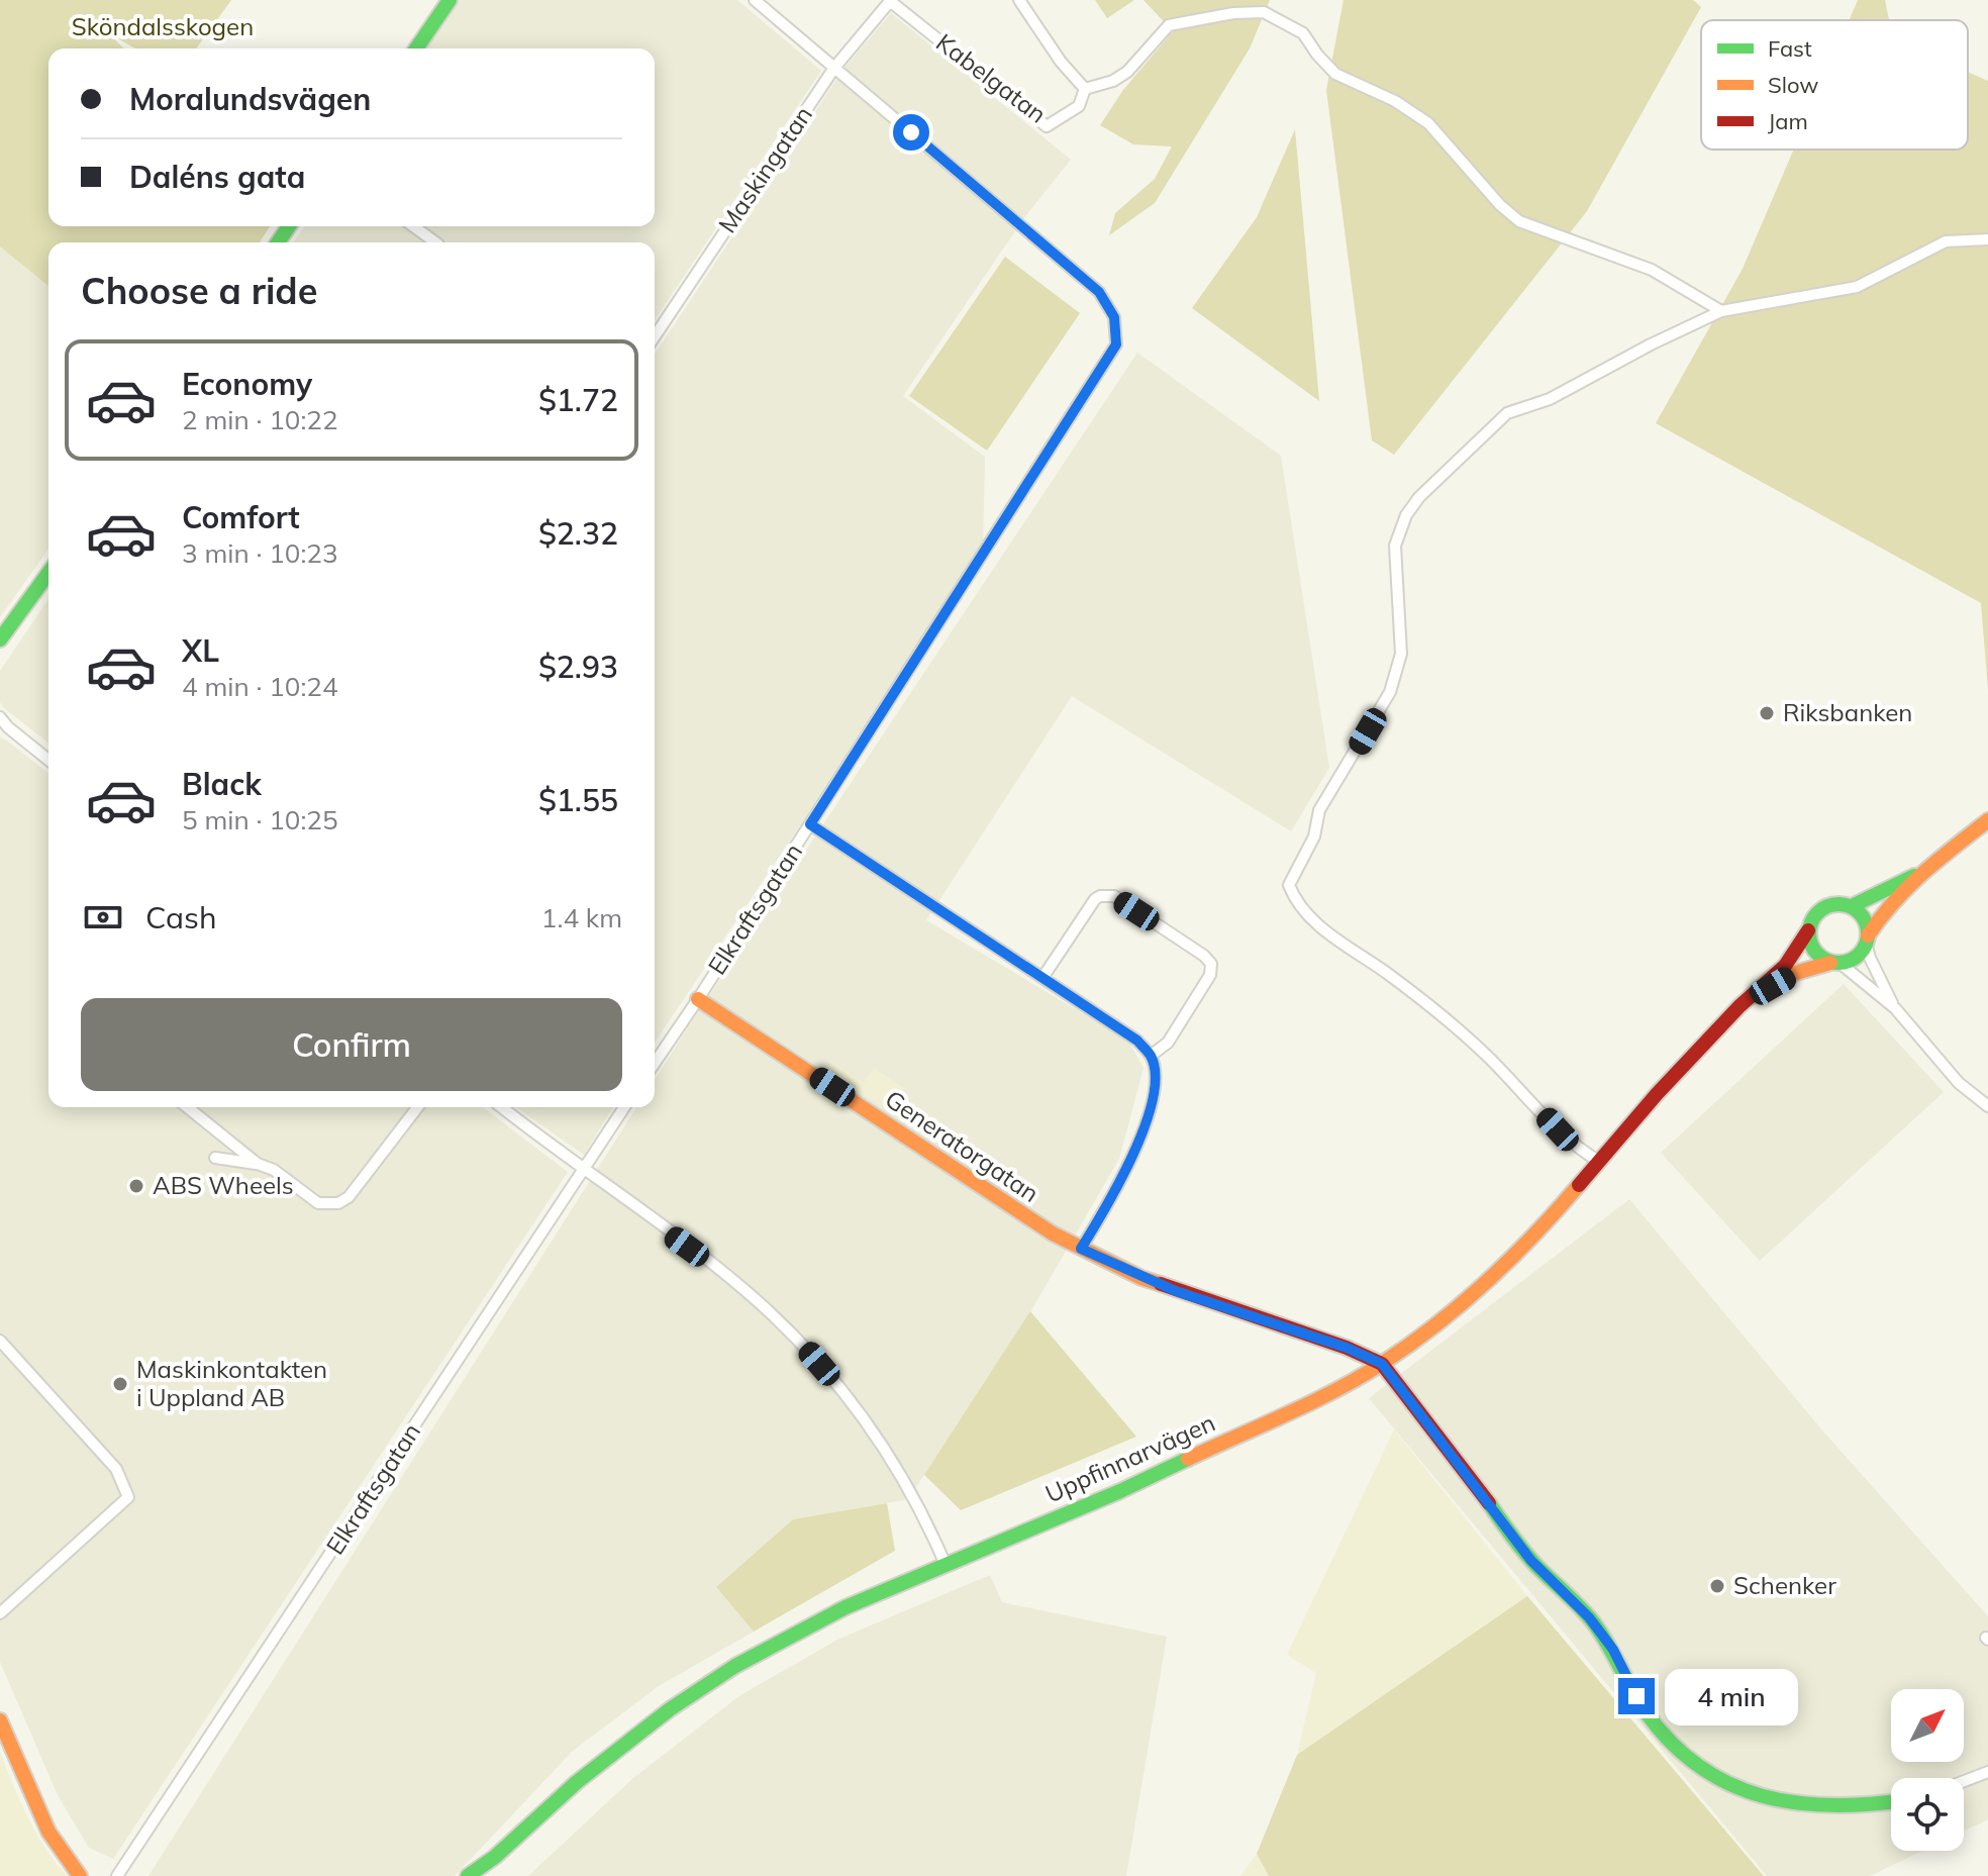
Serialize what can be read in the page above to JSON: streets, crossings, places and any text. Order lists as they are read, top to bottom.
{
  "streets": {
    "street": [
      "Kabelgatan",
      "Maskingatan",
      "Elkraftsgatan",
      "Generatorgatan",
      "Uppfinnarvägen"
    ]
  },
  "crossings": [
    ["Kabelgatan", "Maskingatan"],
    ["Maskingatan", "Elkraftsgatan"],
    ["Elkraftsgatan", "Generatorgatan"],
    ["Generatorgatan", "Uppfinnarvägen"]
  ],
  "parks": ["Sköndalsskogen"],
  "places": [
    "Riksbanken",
    "ABS Wheels",
    "Maskinkontakten i Uppland AB",
    "Schenker"
  ],
  "legend": ["Fast", "Slow", "Jam"],
  "north": "top right",
  "page": {
    "banner": ["Moralundsvägen", "Daléns gata"],
    "heading": "Choose a ride",
    "list": [
      {
        "name": "Economy",
        "note": "2 min · 10:22",
        "value": "$1.72"
      },
      {
        "name": "Comfort",
        "note": "3 min · 10:23",
        "value": "$2.32"
      },
      {
        "name": "XL",
        "note": "4 min · 10:24",
        "value": "$2.93"
      },
      {
        "name": "Black",
        "note": "5 min · 10:25",
        "value": "$1.55"
      }
    ],
    "pay": ["Cash", "1.4 km"],
    "buttons": "Confirm",
    "bubble": "4 min"
  }
}
